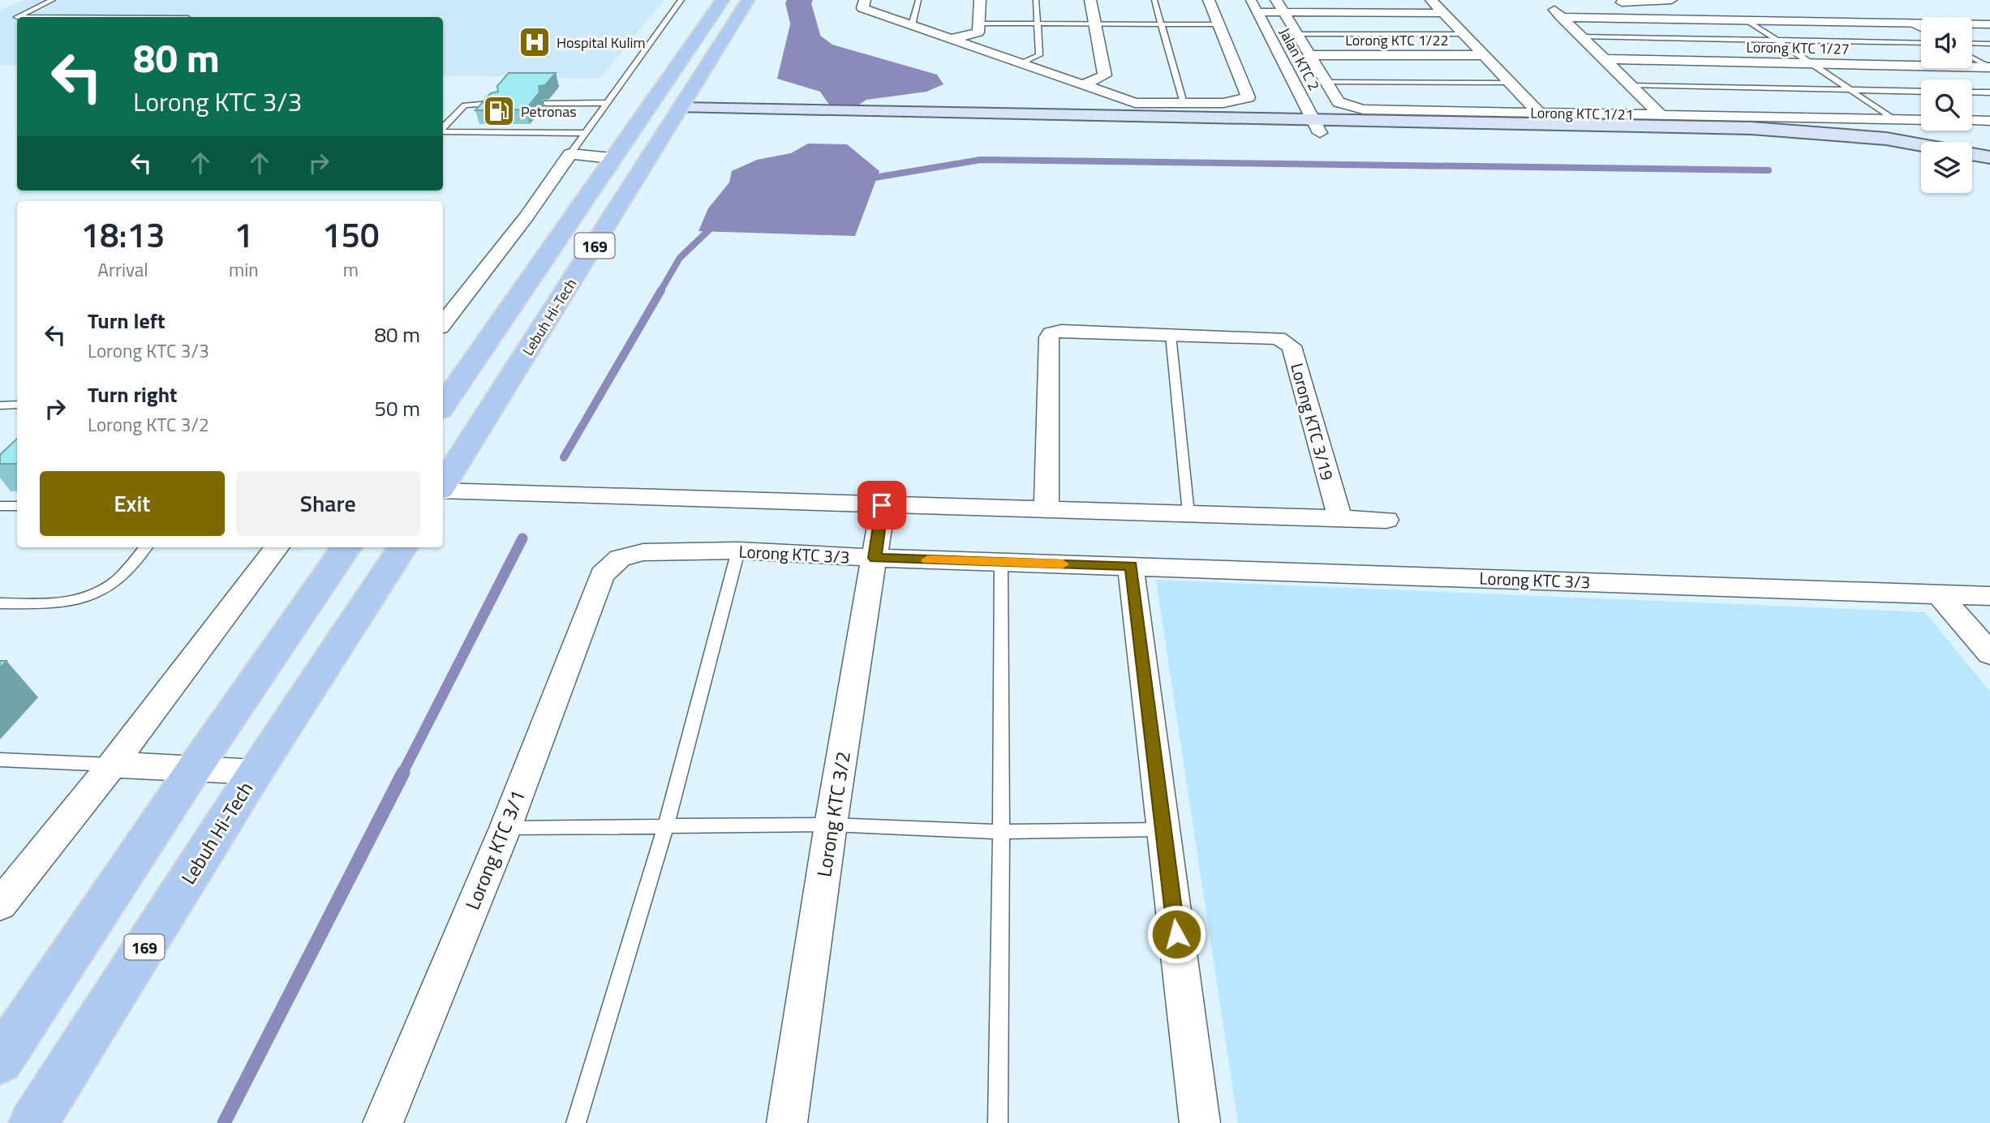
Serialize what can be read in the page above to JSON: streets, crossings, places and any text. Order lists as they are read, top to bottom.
{
  "streets": {
    "main road": ["169", "Lebuh Hi-Tech"],
    "street": [
      "Lorong KTC 1/22",
      "Lorong KTC 1/27",
      "Jalan KTC 2",
      "Lorong KTC 1/21",
      "Lorong KTC 3/19",
      "Lorong KTC 3/3",
      "Lorong KTC 3/2",
      "Lorong KTC 3/1"
    ]
  },
  "crossings": [
    ["Lorong KTC 1/22", "Lorong KTC 1/21"],
    ["Lorong KTC 3/3", "Lorong KTC 3/2"],
    ["Lorong KTC 3/3", "Lorong KTC 3/1"]
  ],
  "places": {
    "hospital": ["Hospital Kulim"],
    "fuel station": ["Petronas"]
  },
  "page": {
    "turn": ["80 m", "Lorong KTC 3/3"],
    "eta": [
      "18:13",
      "Arrival",
      "1",
      "min",
      "150",
      "m"
    ],
    "list": [
      {
        "name": "Turn left",
        "note": "Lorong KTC 3/3",
        "value": "80 m"
      },
      {
        "name": "Turn right",
        "note": "Lorong KTC 3/2",
        "value": "50 m"
      }
    ],
    "buttons": ["Exit", "Share"]
  }
}
